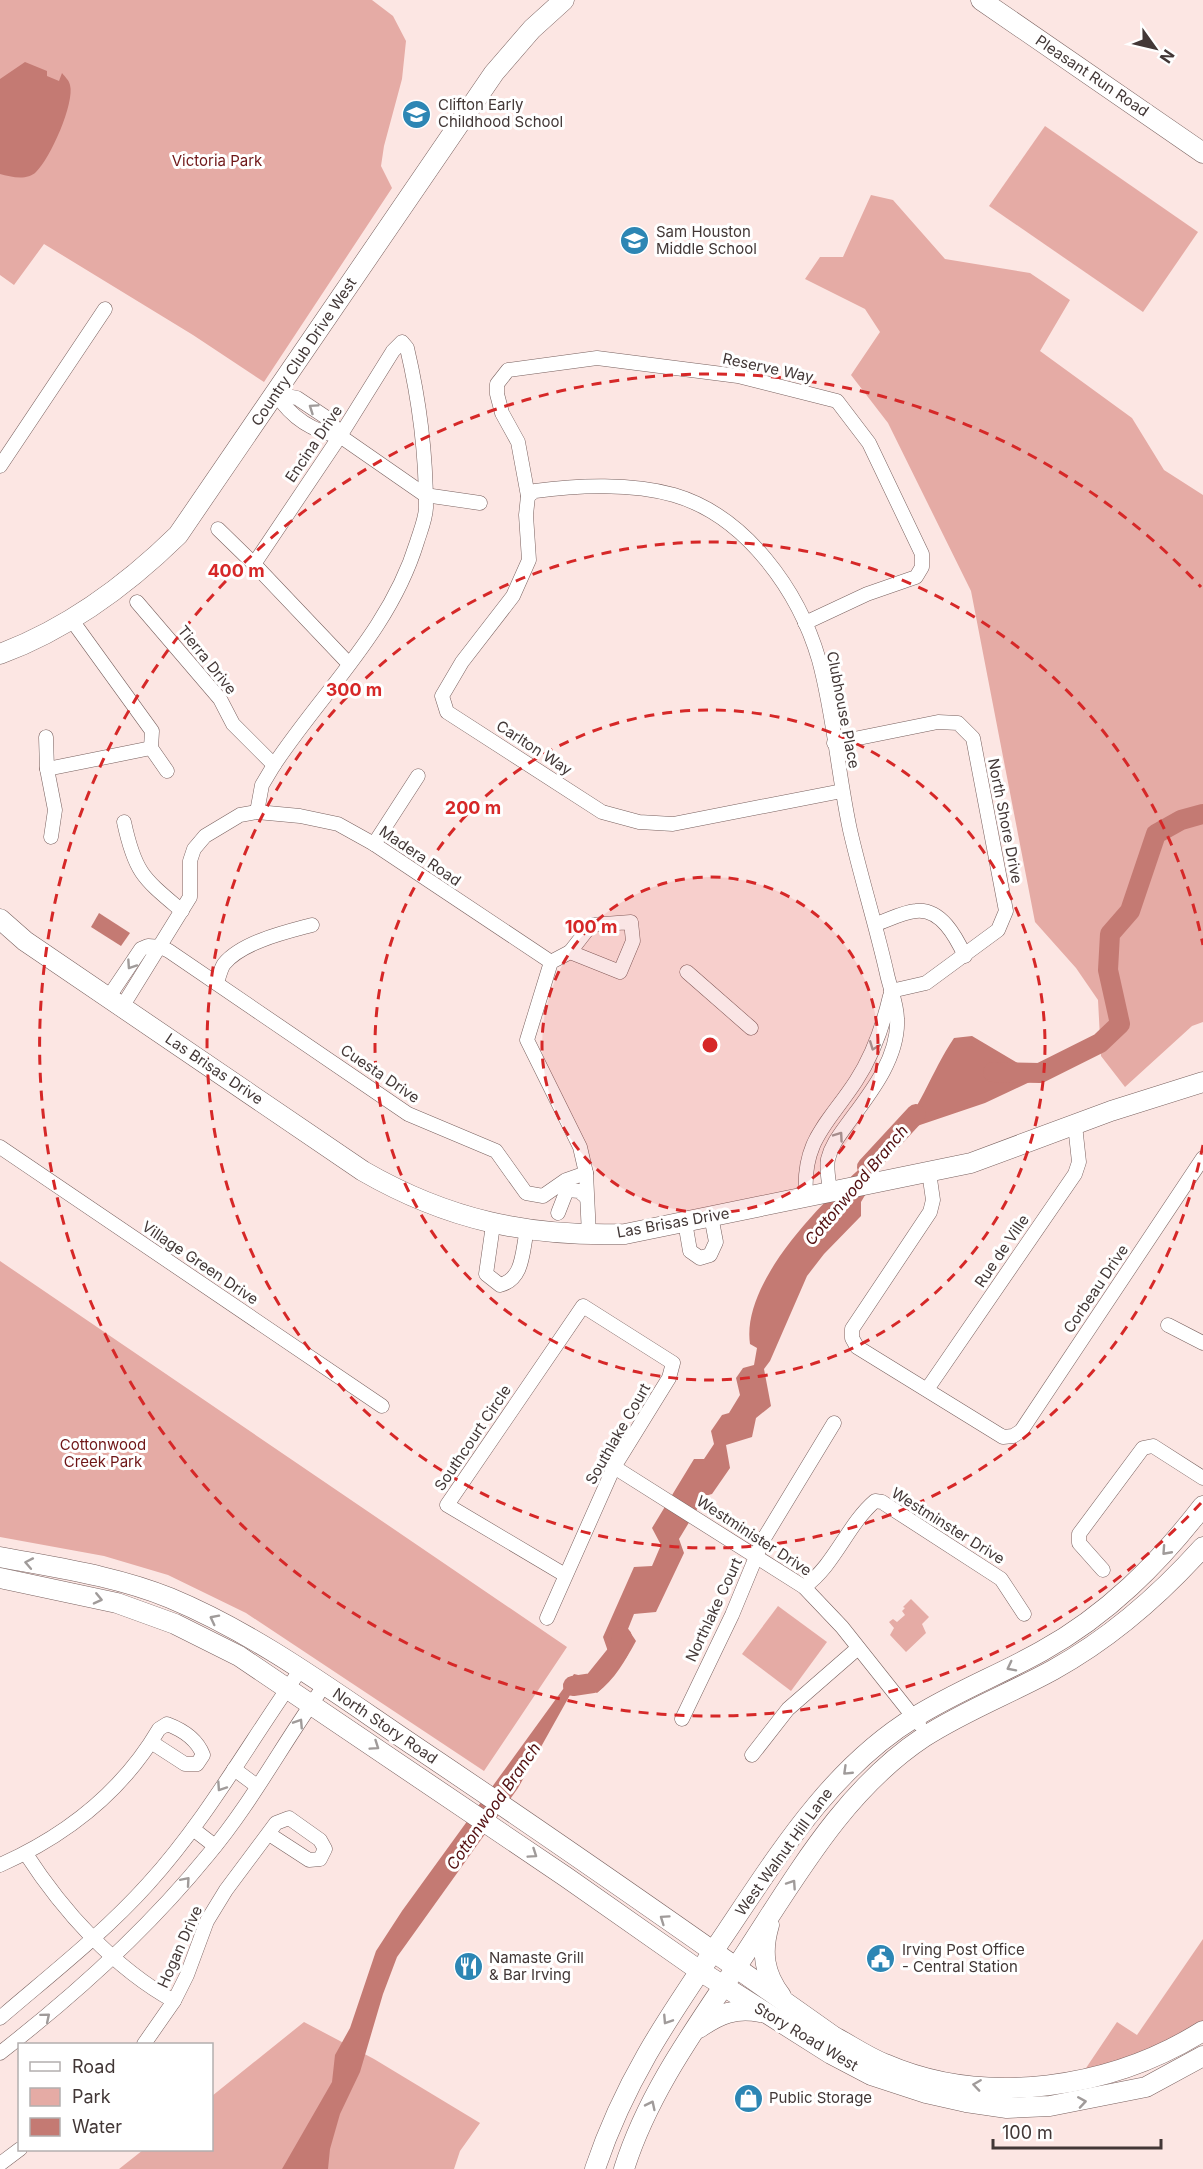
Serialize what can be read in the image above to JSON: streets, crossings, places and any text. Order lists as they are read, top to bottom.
{
  "streets": {
    "main road": [
      "Pleasant Run Road",
      "Country Club Drive West",
      "Las Brisas Drive",
      "North Story Road",
      "West Walnut Hill Lane",
      "Story Road West"
    ],
    "street": [
      "Reserve Way",
      "Encina Drive",
      "Tierra Drive",
      "Clubhouse Place",
      "Carlton Way",
      "North Shore Drive",
      "Madera Road",
      "Cuesta Drive",
      "Rue de Ville",
      "Village Green Drive",
      "Corbeau Drive",
      "Southlake Court",
      "Southcourt Circle",
      "Westminster Drive",
      "Westminister Drive",
      "Northlake Court",
      "Hogan Drive"
    ]
  },
  "crossings": [
    ["Reserve Way", "Clubhouse Place"],
    ["Reserve Way", "Carlton Way"],
    ["Clubhouse Place", "Carlton Way"],
    ["Clubhouse Place", "North Shore Drive"],
    ["Clubhouse Place", "Las Brisas Drive"],
    ["Las Brisas Drive", "Rue de Ville"],
    ["Rue de Ville", "Corbeau Drive"],
    ["Southlake Court", "Southcourt Circle"],
    ["Southlake Court", "Westminister Drive"],
    ["Westminster Drive", "Westminister Drive"],
    ["Westminister Drive", "Northlake Court"],
    ["Westminister Drive", "West Walnut Hill Lane"],
    ["North Story Road", "West Walnut Hill Lane"],
    ["North Story Road", "Story Road West"],
    ["West Walnut Hill Lane", "Story Road West"]
  ],
  "water": ["Cottonwood Branch"],
  "parks": ["Victoria Park", "Cottonwood Creek Park"],
  "places": {
    "school or university": ["Clifton Early Childhood School", "Sam Houston Middle School"],
    "public building": ["Irving Post Office - Central Station"],
    "restaurant": ["Namaste Grill & Bar Irving"],
    "shop": ["Public Storage"]
  },
  "legend": ["Road", "Park", "Water"],
  "scale_bar": "100 m",
  "north": "bottom right",
  "rings": [
    "400 m",
    "300 m",
    "200 m",
    "100 m"
  ]
}
